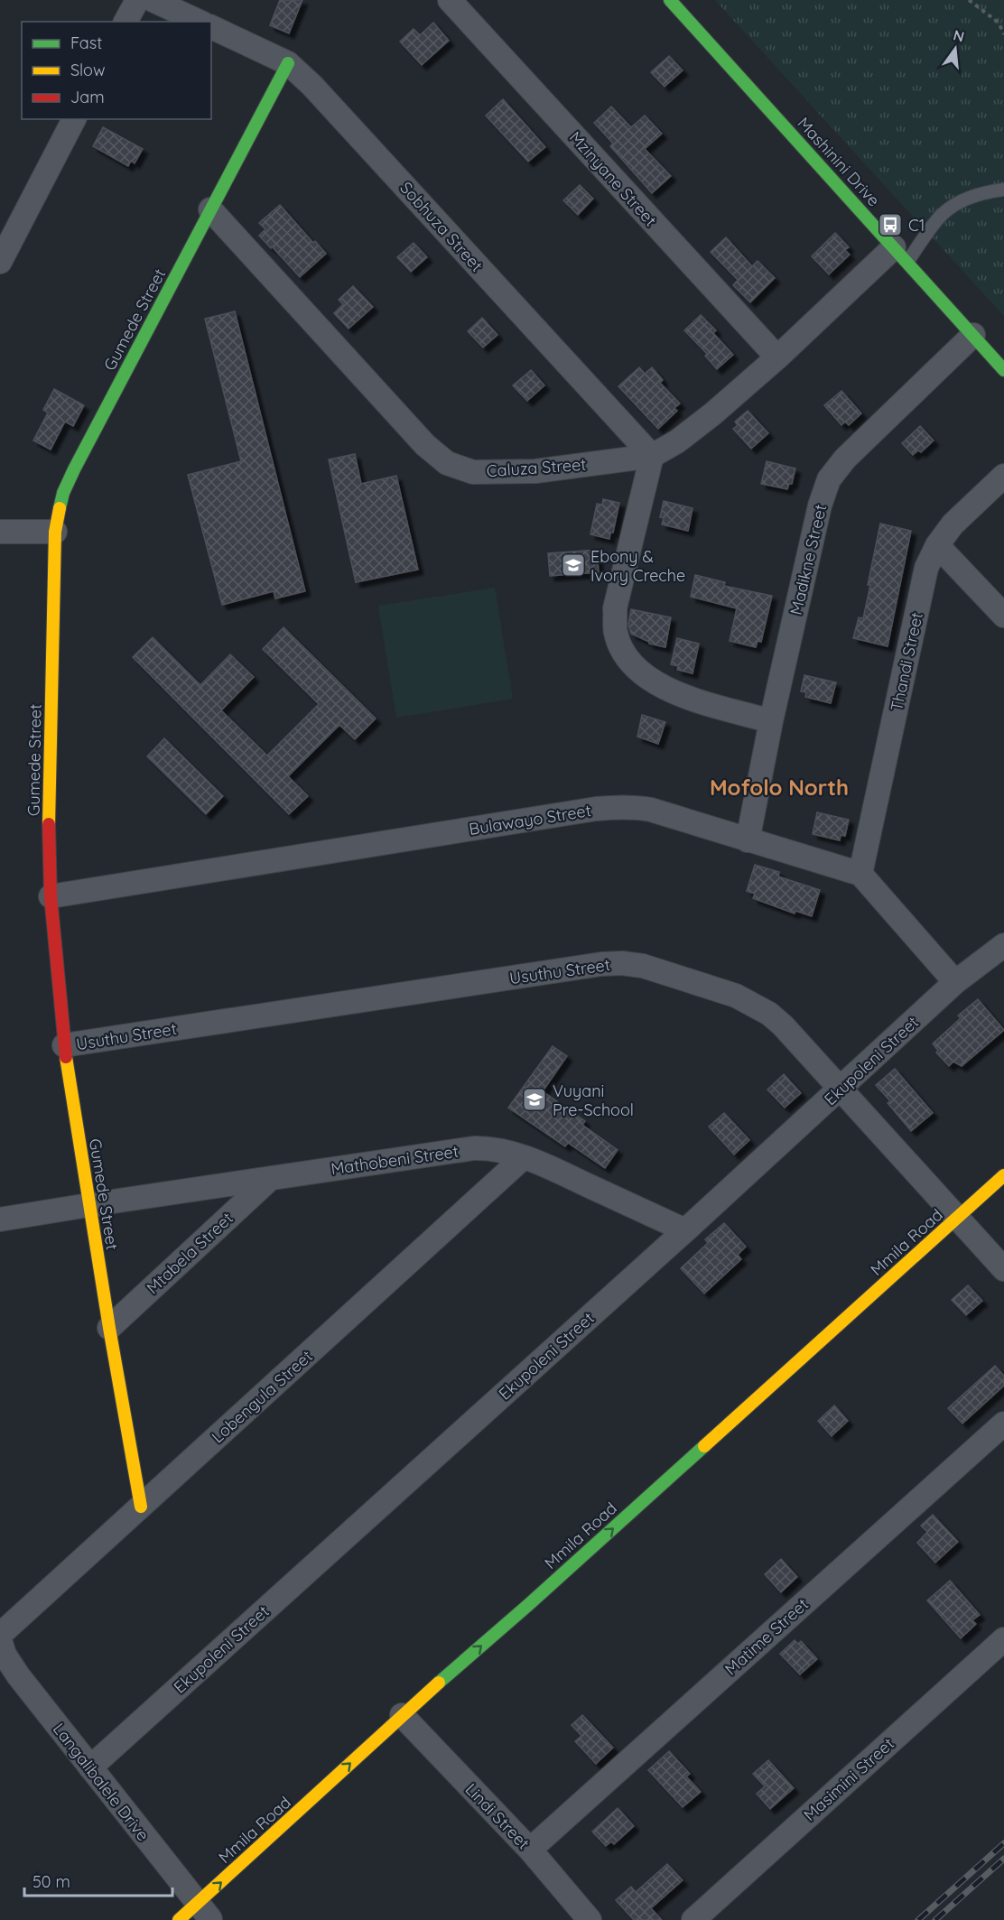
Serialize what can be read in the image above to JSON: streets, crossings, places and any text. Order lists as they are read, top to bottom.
{
  "streets": {
    "street": [
      "Mashinini Drive",
      "Mzinyane Street",
      "Sobhuza Street",
      "Gumede Street",
      "Caluza Street",
      "Madikne Street",
      "Thandi Street",
      "Bulawayo Street",
      "Usuthu Street",
      "Ekupoleni Street",
      "Mathobeni Street",
      "Mmila Road",
      "Mtabela Street",
      "Lobengula Street",
      "Matime Street",
      "Masimini Street",
      "Langalibalele Drive",
      "Lindi Street"
    ]
  },
  "crossings": [
    ["Mashinini Drive", "Caluza Street"],
    ["Mashinini Drive", "Madikne Street"],
    ["Mzinyane Street", "Caluza Street"],
    ["Sobhuza Street", "Gumede Street"],
    ["Sobhuza Street", "Caluza Street"],
    ["Gumede Street", "Caluza Street"],
    ["Gumede Street", "Bulawayo Street"],
    ["Gumede Street", "Usuthu Street"],
    ["Gumede Street", "Mathobeni Street"],
    ["Gumede Street", "Mtabela Street"],
    ["Gumede Street", "Lobengula Street"],
    ["Madikne Street", "Bulawayo Street"],
    ["Thandi Street", "Bulawayo Street"],
    ["Usuthu Street", "Ekupoleni Street"],
    ["Usuthu Street", "Mmila Road"],
    ["Ekupoleni Street", "Mathobeni Street"],
    ["Ekupoleni Street", "Langalibalele Drive"],
    ["Mathobeni Street", "Mtabela Street"],
    ["Mathobeni Street", "Lobengula Street"],
    ["Mmila Road", "Langalibalele Drive"],
    ["Mmila Road", "Lindi Street"],
    ["Matime Street", "Lindi Street"]
  ],
  "one_way": ["Mmila Road"],
  "districts": ["Mofolo North"],
  "places": {
    "bus stop": ["C1"],
    "school or university": ["Ebony & Ivory Creche", "Vuyani Pre-School"]
  },
  "legend": ["Fast", "Slow", "Jam"],
  "scale_bar": "50 m",
  "north": "top"
}
